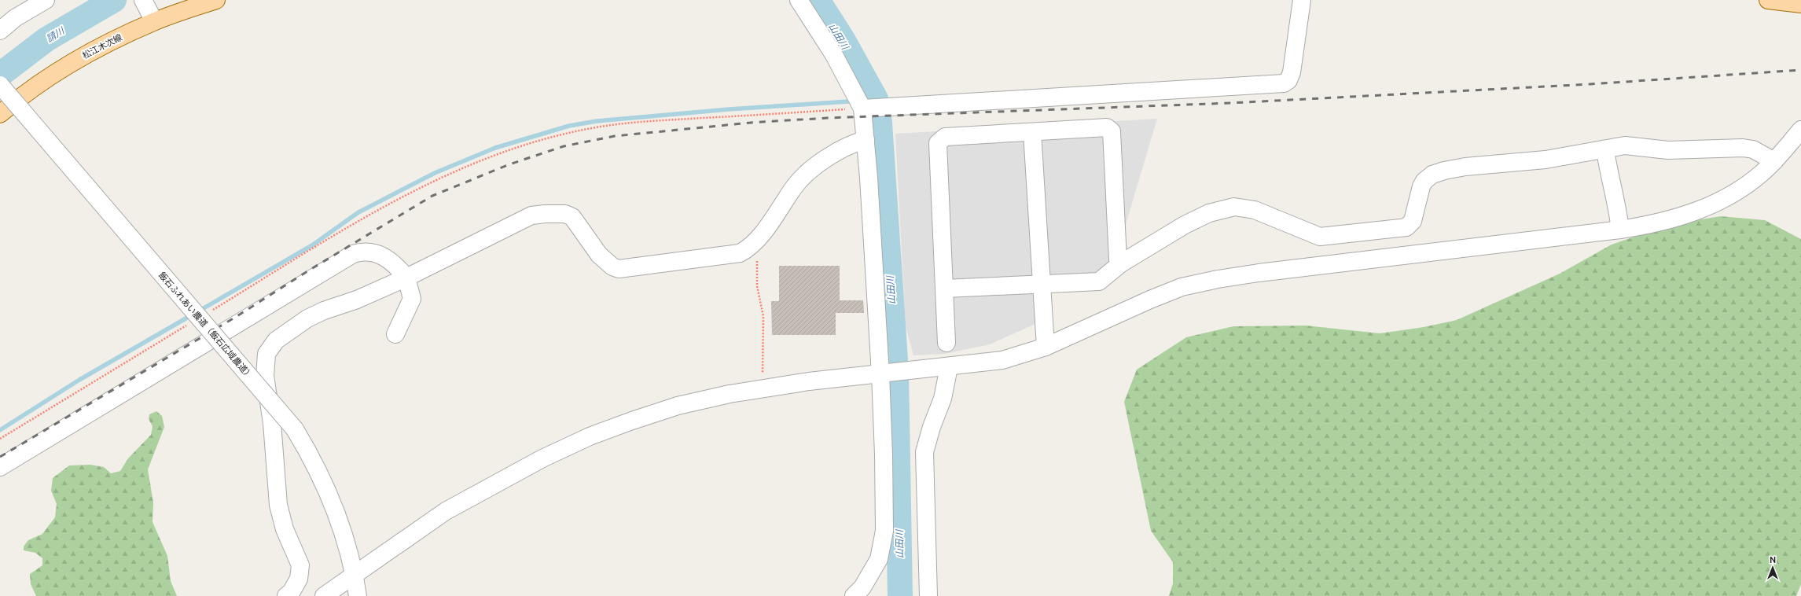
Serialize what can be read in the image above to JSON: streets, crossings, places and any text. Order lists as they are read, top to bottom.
{
  "streets": {
    "main road": ["松江木次線"],
    "street": ["飯石ふれあい農道（飯石広域農道）"]
  },
  "water": ["請川", "山田川"],
  "north": "top"
}
